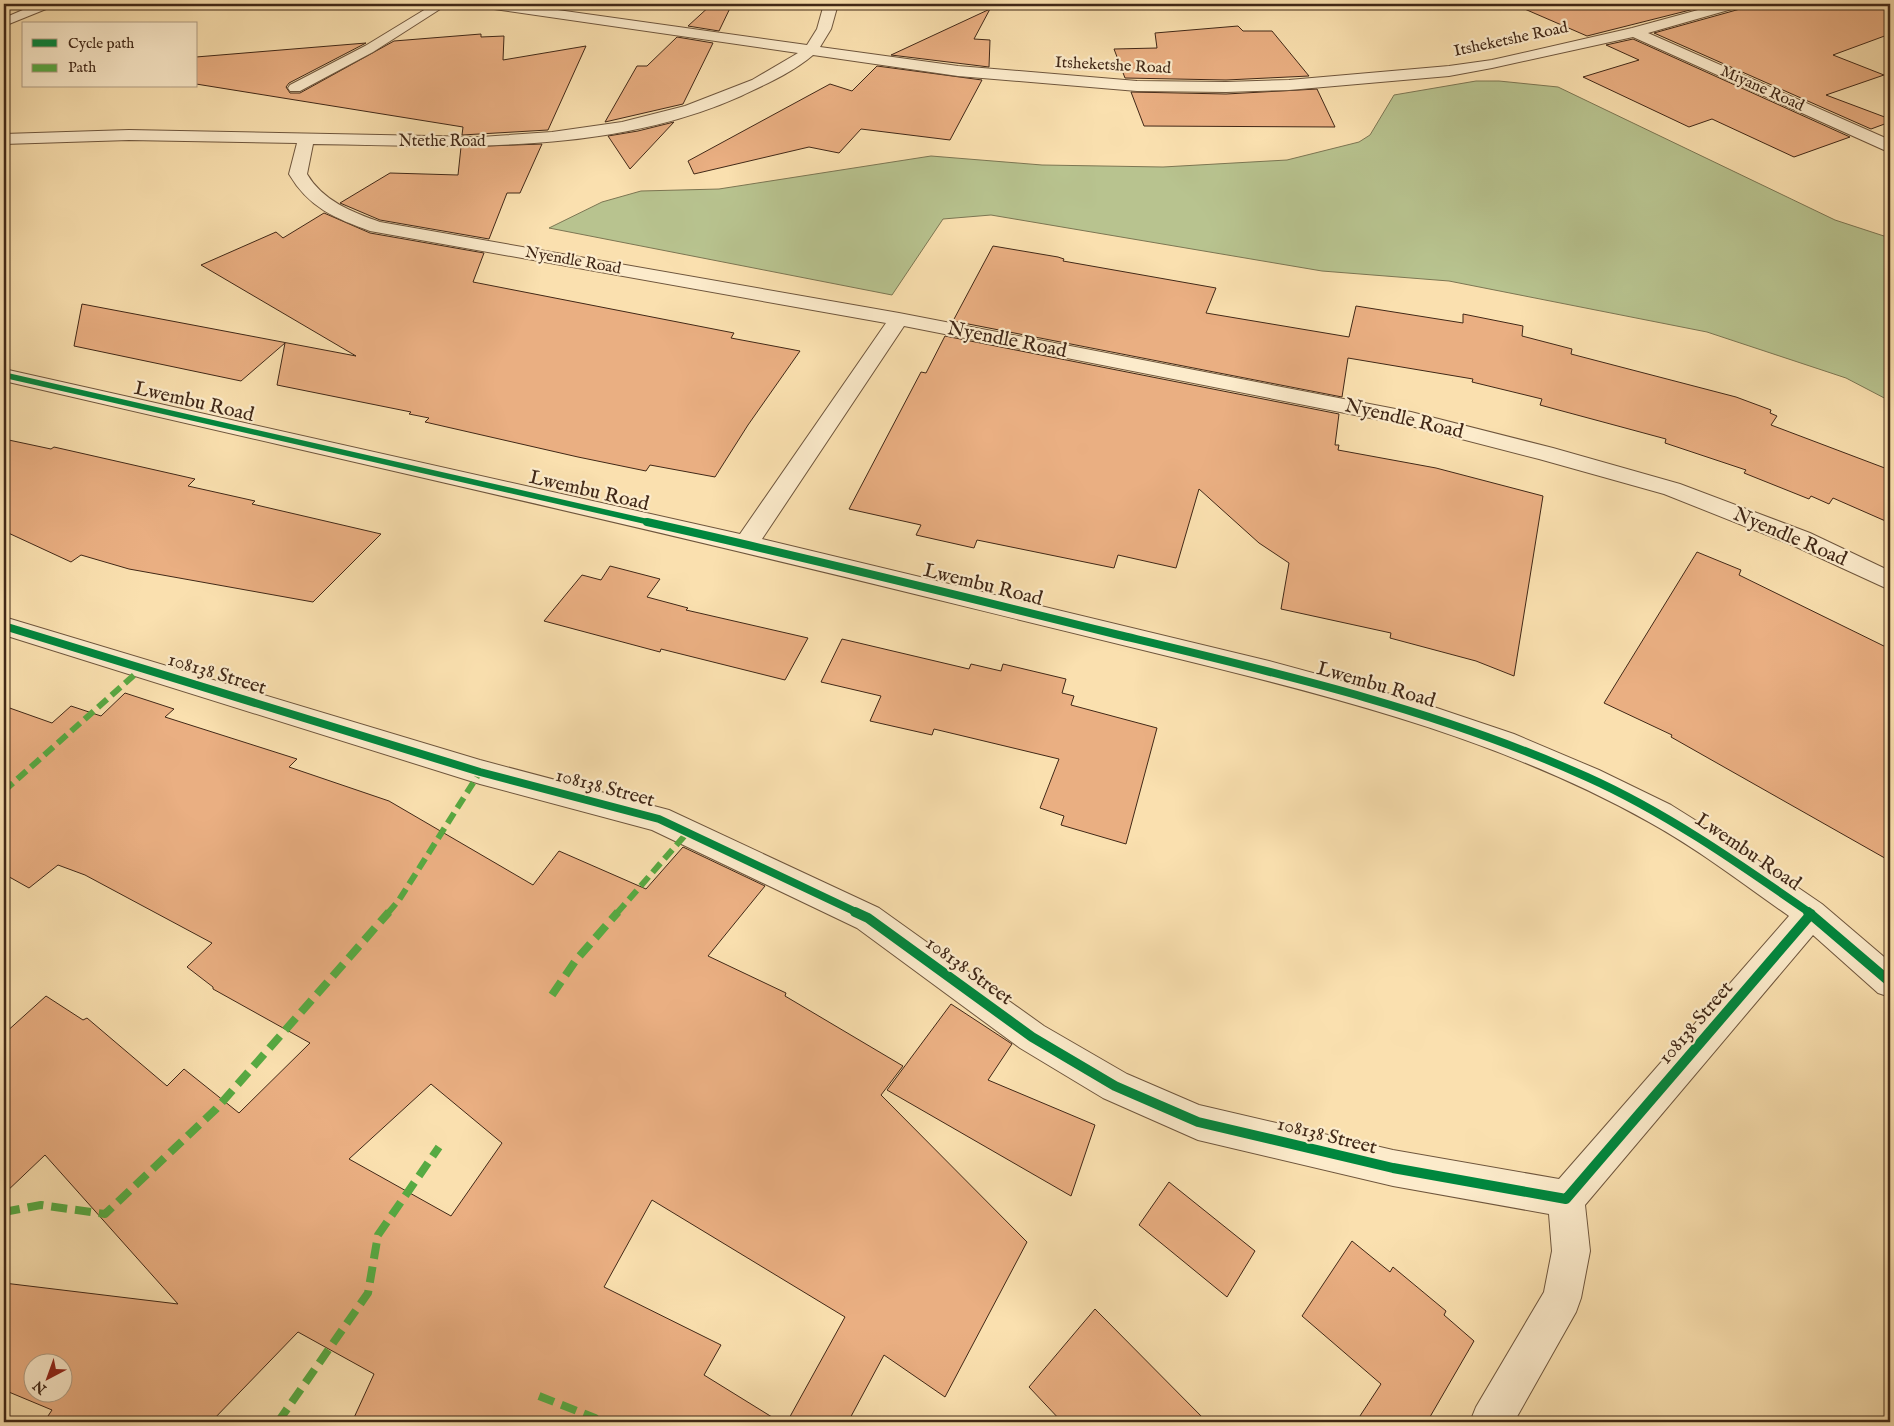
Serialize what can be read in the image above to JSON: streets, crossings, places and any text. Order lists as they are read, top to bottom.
{
  "streets": {
    "street": [
      "Itsheketshe Road",
      "Miyane Road",
      "Ntethe Road",
      "Nyendle Road",
      "Lwembu Road",
      "108138 Street"
    ]
  },
  "crossings": [
    ["Itsheketshe Road", "Miyane Road"],
    ["Itsheketshe Road", "Ntethe Road"],
    ["Ntethe Road", "Nyendle Road"],
    ["Lwembu Road", "108138 Street"]
  ],
  "legend": ["Cycle path", "Path"],
  "north": "bottom left"
}
